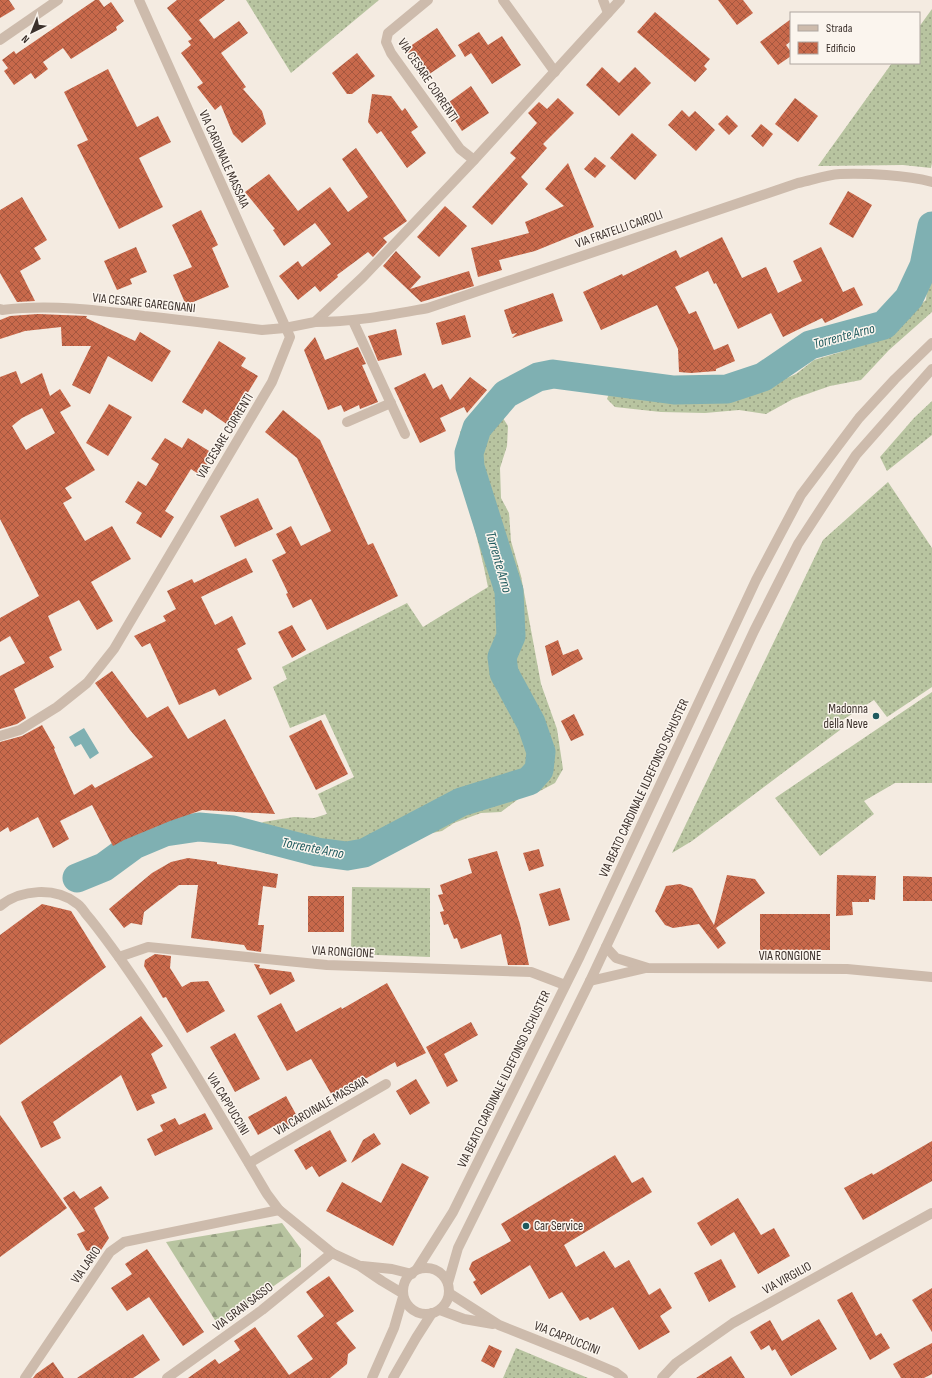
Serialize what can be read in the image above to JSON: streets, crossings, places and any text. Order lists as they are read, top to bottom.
{
  "streets": {
    "street": [
      "VIA CESARE CORRENTI",
      "VIA CARDINALE MASSAIA",
      "VIA FRATELLI CAIROLI",
      "VIA CESARE GAREGNANI",
      "VIA BEATO CARDINALE ILDEFONSO SCHUSTER",
      "VIA RONGIONE",
      "VIA CAPPUCCINI",
      "VIA LARIO",
      "VIA VIRGILIO",
      "VIA GRAN SASSO"
    ]
  },
  "crossings": [
    ["VIA CESARE CORRENTI", "VIA CARDINALE MASSAIA"],
    ["VIA CESARE CORRENTI", "VIA CESARE GAREGNANI"],
    ["VIA CARDINALE MASSAIA", "VIA CESARE GAREGNANI"],
    ["VIA CARDINALE MASSAIA", "VIA CAPPUCCINI"],
    ["VIA BEATO CARDINALE ILDEFONSO SCHUSTER", "VIA RONGIONE"],
    ["VIA BEATO CARDINALE ILDEFONSO SCHUSTER", "VIA CAPPUCCINI"],
    ["VIA RONGIONE", "VIA CAPPUCCINI"],
    ["VIA CAPPUCCINI", "VIA LARIO"],
    ["VIA CAPPUCCINI", "VIA GRAN SASSO"]
  ],
  "water": ["Torrente Arno"],
  "places": ["Madonna della Neve", "Car Service"],
  "legend": ["Strada", "Edificio"],
  "north": "bottom left"
}
